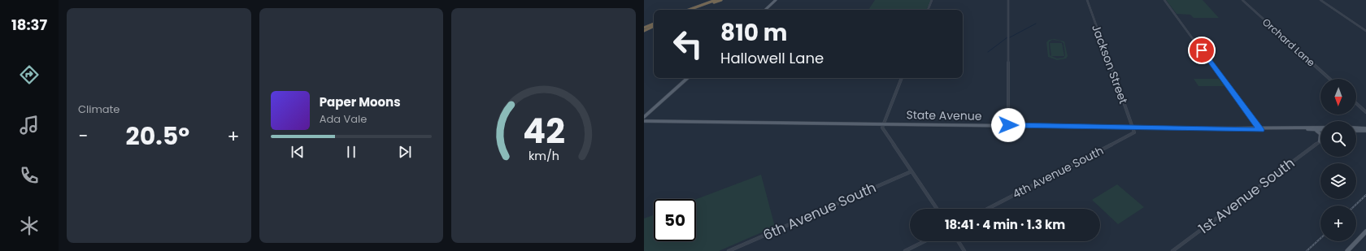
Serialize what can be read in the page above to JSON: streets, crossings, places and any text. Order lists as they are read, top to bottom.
{
  "streets": {
    "main road": ["State Avenue"],
    "street": [
      "Orchard Lane",
      "Jackson Street",
      "4th Avenue South",
      "1st Avenue South",
      "6th Avenue South"
    ]
  },
  "crossings": [
    ["Jackson Street", "State Avenue"],
    ["Jackson Street", "4th Avenue South"],
    ["State Avenue", "4th Avenue South"]
  ],
  "north": "bottom",
  "page": {
    "tabs": "18:37",
    "tile": "Climate",
    "turn": ["810 m", "Hallowell Lane"],
    "map_buttons": "+",
    "song": ["Paper Moons", "Ada Vale"],
    "heat": ["−", "20.5°", "+"],
    "limit": "50",
    "trip": "18:41 · 4 min · 1.3 km",
    "gauge": ["42", "km/h"]
  }
}
